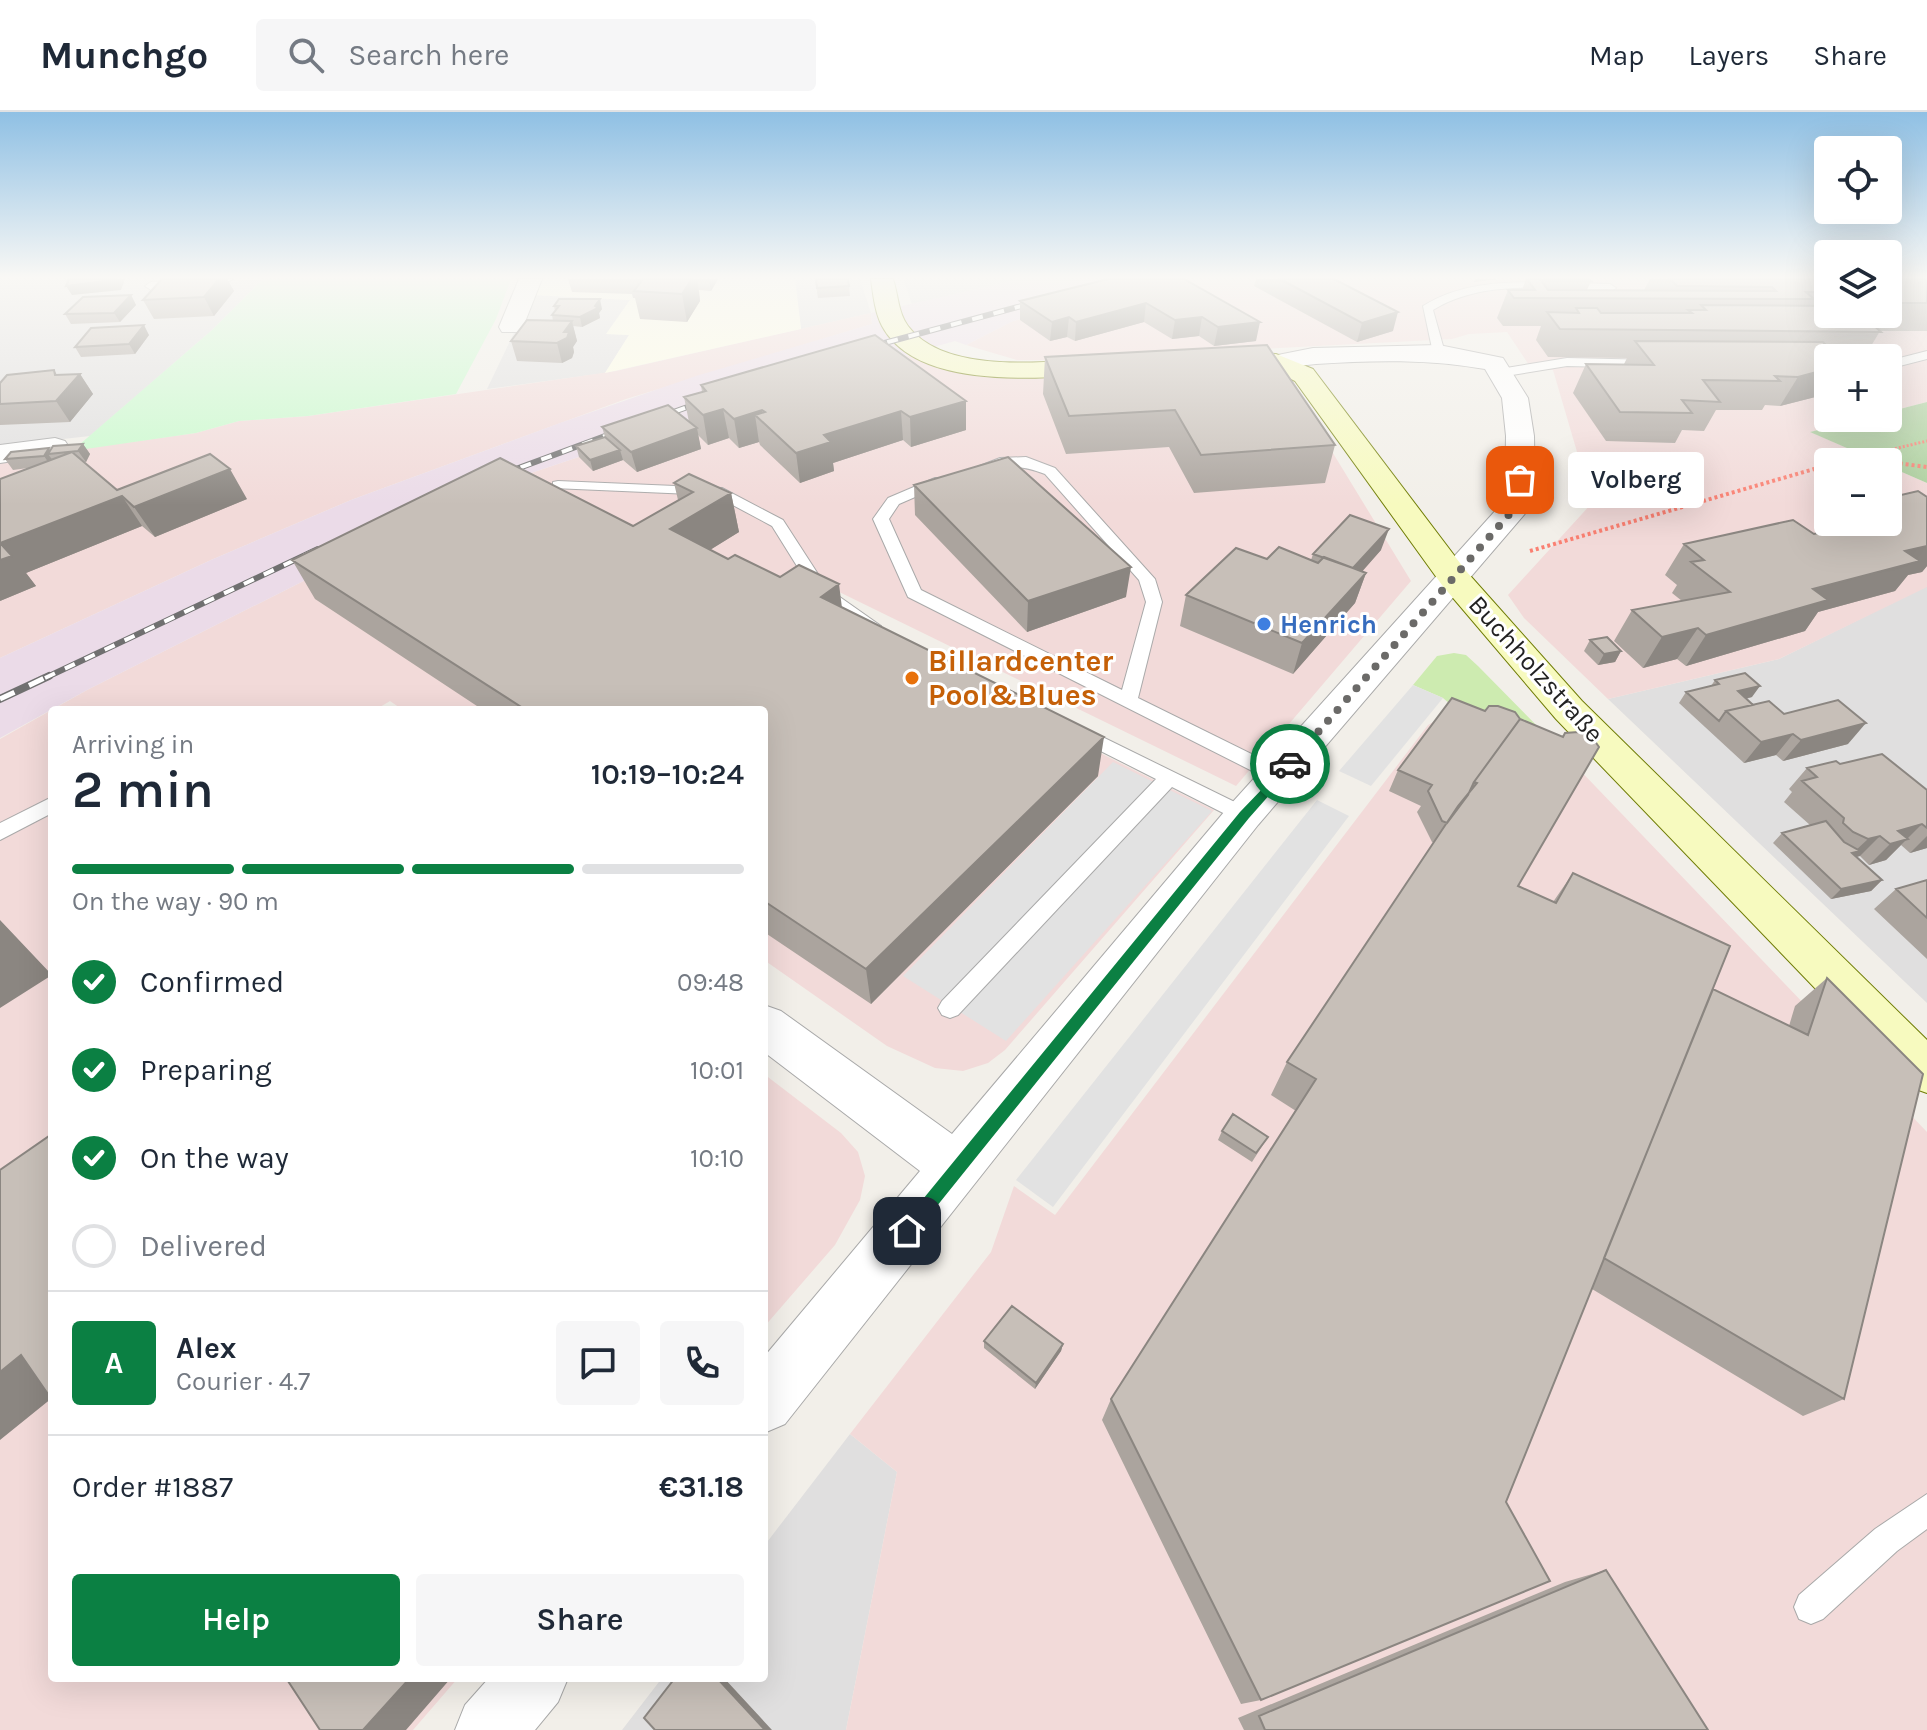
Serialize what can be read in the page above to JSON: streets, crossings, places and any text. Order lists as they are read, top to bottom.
{
  "streets": {
    "street": ["Buchholzstraße"]
  },
  "places": ["Volberg", "Henrich", "Billardcenter Pool&Blues"],
  "page": {
    "header": "Munchgo",
    "search": "Search here",
    "nav": ["Map", "Layers", "Share"],
    "map_buttons": ["+", "−"],
    "bubble": "Volberg",
    "heading": ["2 min", "Arriving in", "10:19–10:24"],
    "panel": [
      "Alex",
      "Courier · 4.7",
      "Order #1887",
      "€31.18"
    ],
    "bar": "On the way · 90 m",
    "list": [
      ["Confirmed", "09:48"],
      ["Preparing", "10:01"],
      ["On the way", "10:10"],
      "Delivered"
    ],
    "round": "A",
    "buttons": ["Help", "Share"]
  }
}
